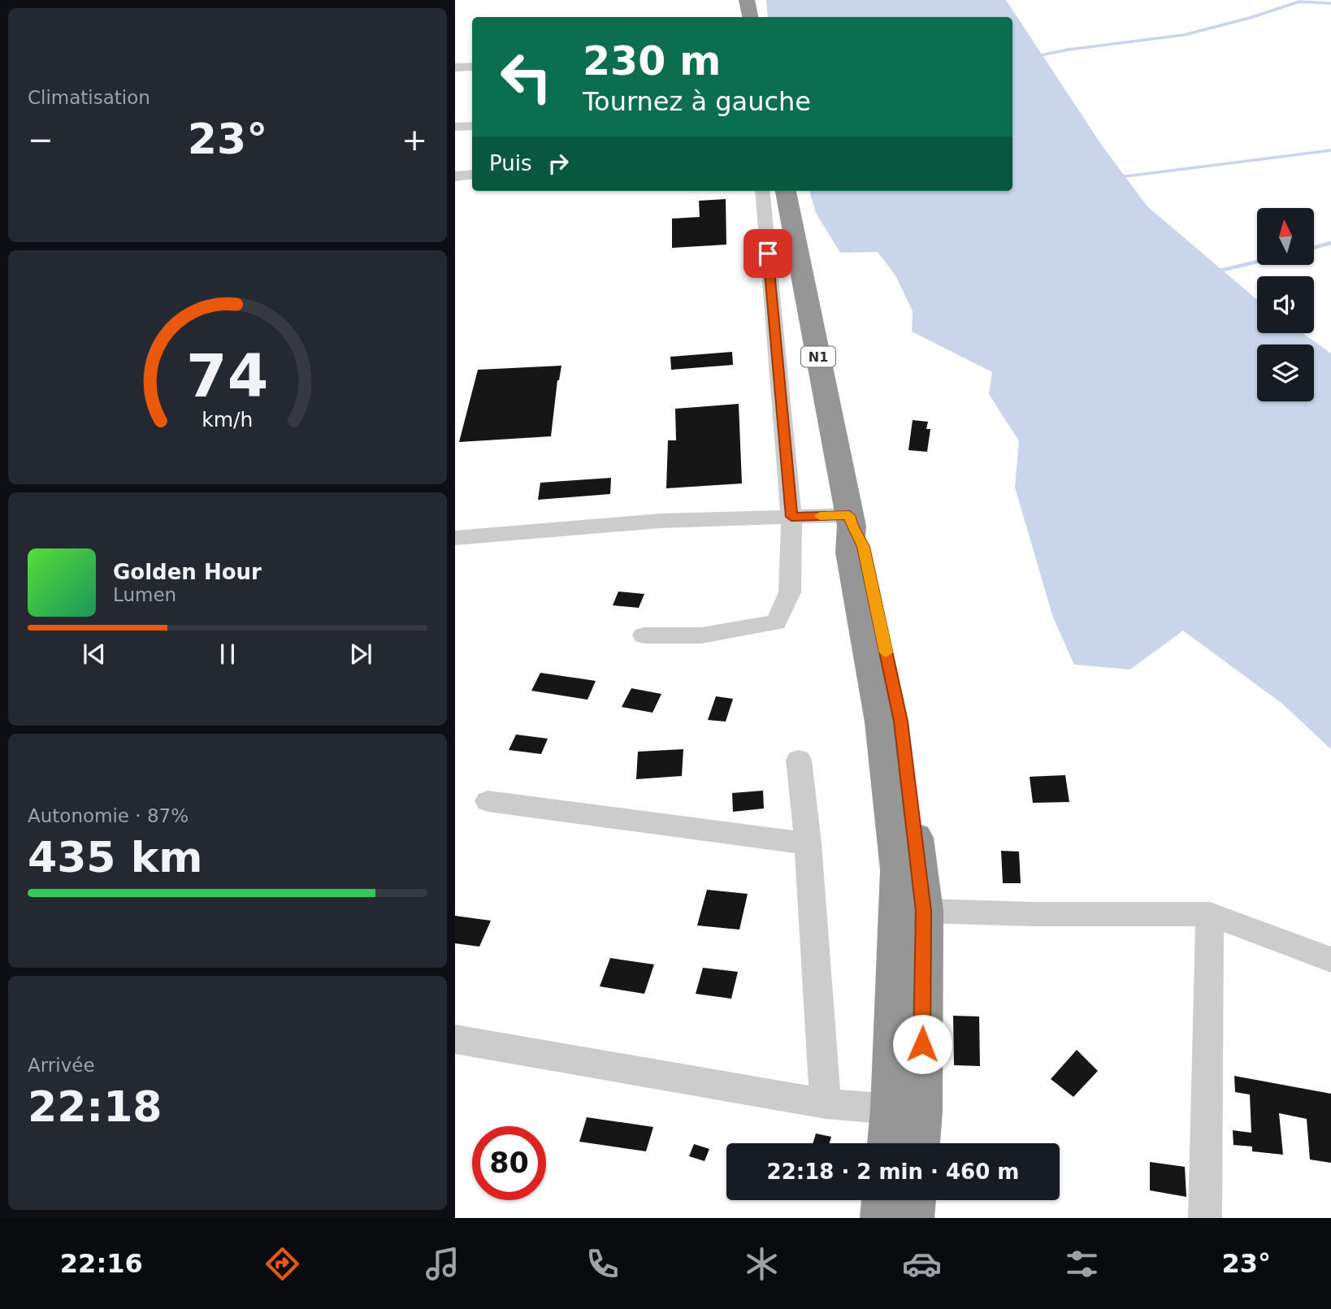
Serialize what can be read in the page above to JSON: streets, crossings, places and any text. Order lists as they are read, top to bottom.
{
  "streets": {
    "highway": ["N1"]
  },
  "north": "top",
  "page": {
    "tile": [
      "Climatisation",
      ["Autonomie · 87%", "435 km"],
      ["Arrivée", "22:18"]
    ],
    "turn": ["230 m", "Tournez à gauche"],
    "heat": ["−", "23°", "+"],
    "then": "Puis",
    "song": ["Golden Hour", "Lumen"],
    "limit": "80",
    "trip": "22:18 · 2 min · 460 m",
    "tabs": ["22:16", "23°"],
    "gauge": ["74", "km/h"]
  }
}
